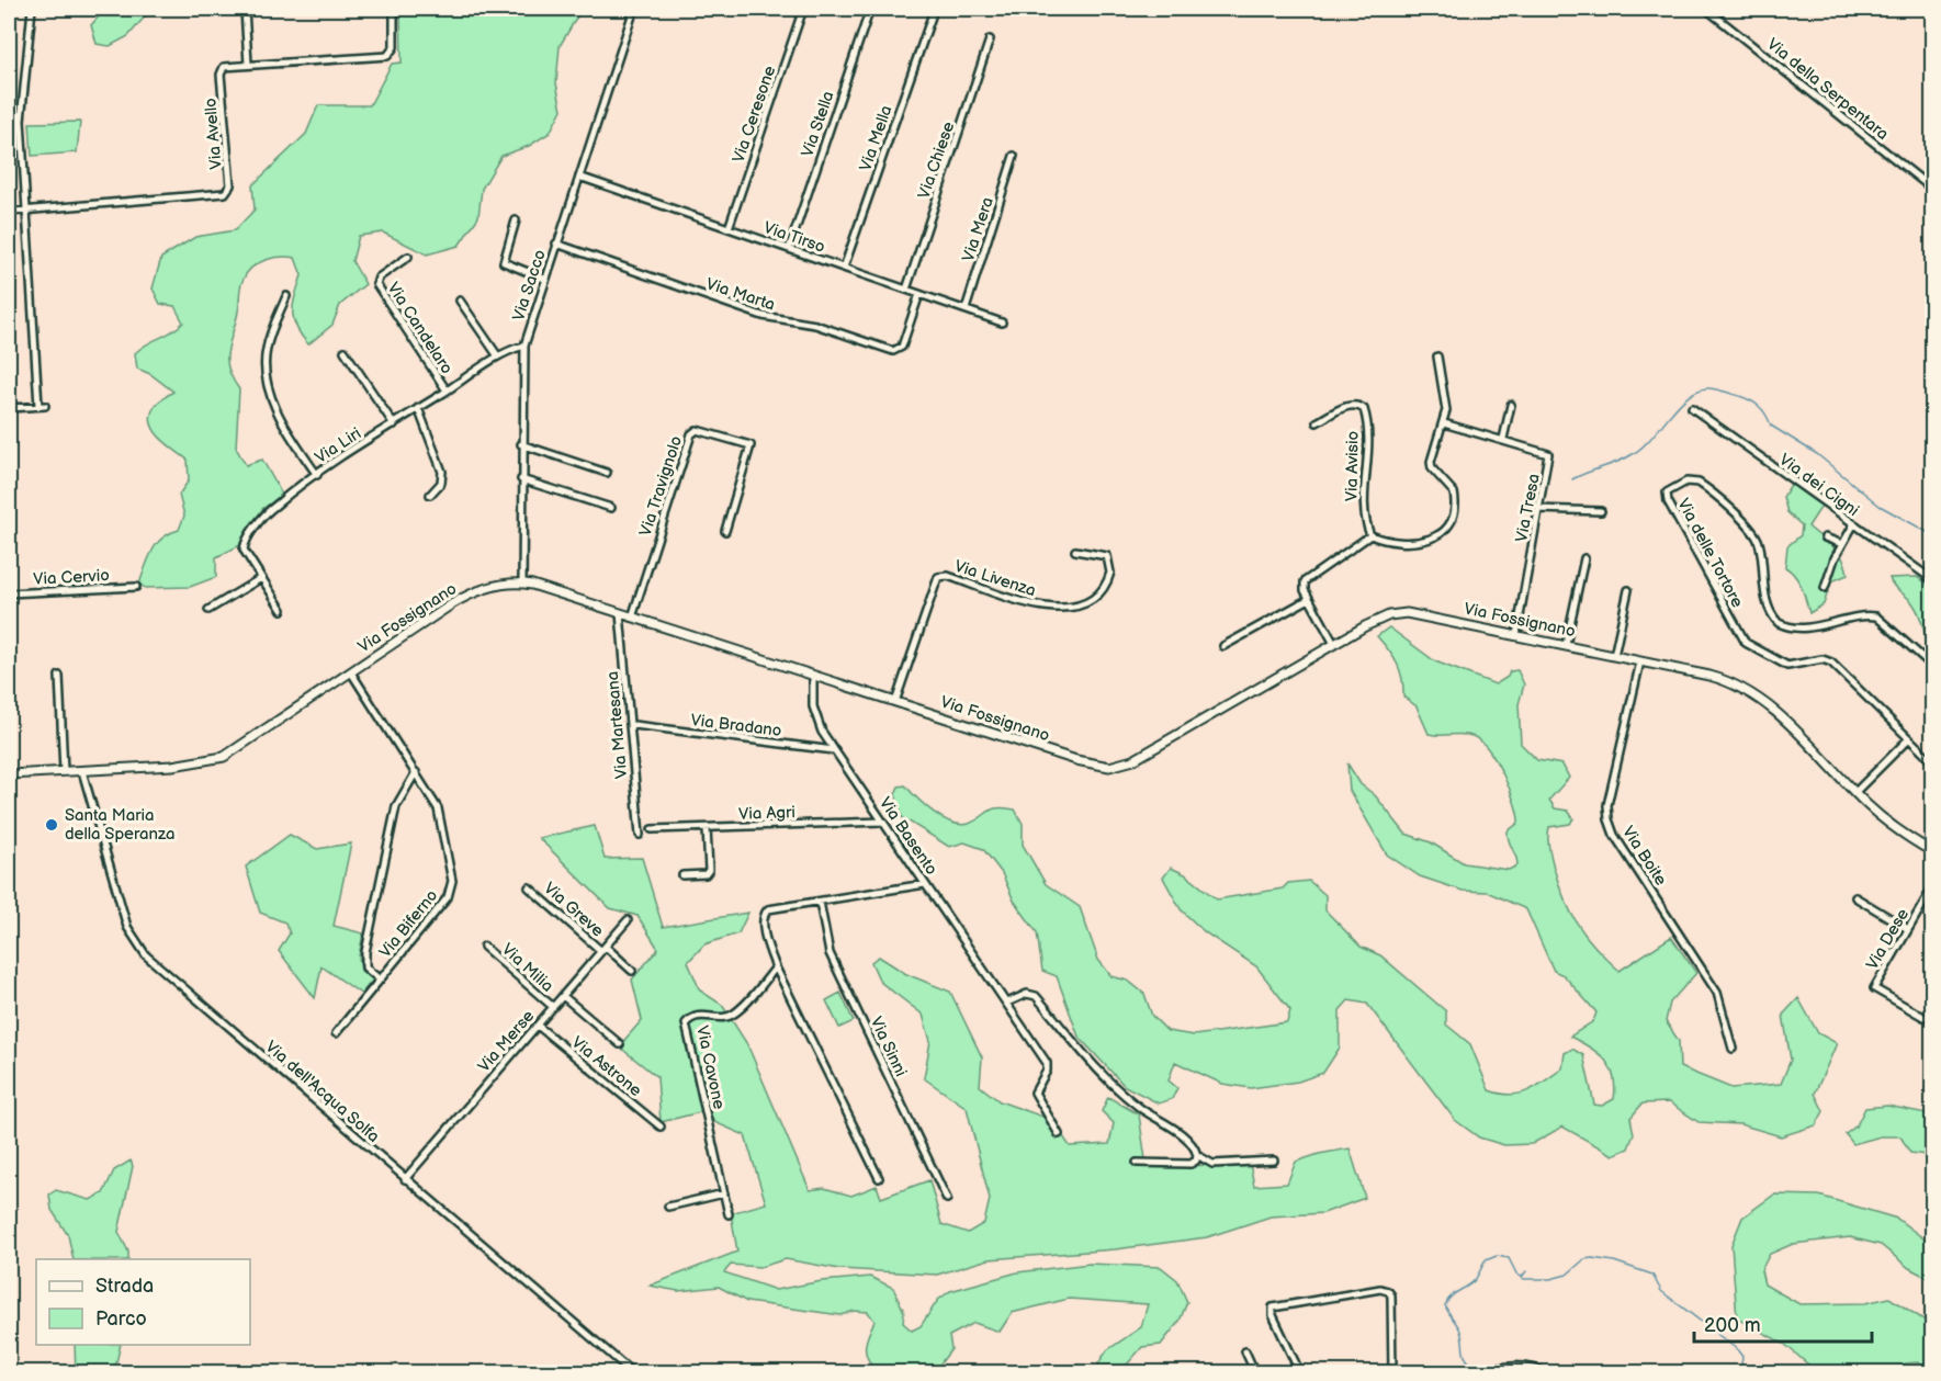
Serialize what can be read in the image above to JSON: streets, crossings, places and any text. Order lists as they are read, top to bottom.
{
  "streets": {
    "street": [
      "Via della Serpentara",
      "Via Ceresone",
      "Via Stella",
      "Via Avello",
      "Via Mella",
      "Via Chiese",
      "Via Mera",
      "Via Tirso",
      "Via Sacco",
      "Via Marta",
      "Via Candelaro",
      "Via Liri",
      "Via Avisio",
      "Via dei Cigni",
      "Via Travignolo",
      "Via Tresa",
      "Via delle Tortore",
      "Via Cervio",
      "Via Livenza",
      "Via Fossignano",
      "Via Martesana",
      "Via Bradano",
      "Via Agri",
      "Via Basento",
      "Via Boite",
      "Via Greve",
      "Via Biferno",
      "Via Dese",
      "Via Milia",
      "Via Merse",
      "Via Sinni",
      "Via Astrone",
      "Via Cavone",
      "Via dell'Acqua Solfa"
    ]
  },
  "crossings": [
    ["Via Ceresone", "Via Tirso"],
    ["Via Stella", "Via Tirso"],
    ["Via Mella", "Via Tirso"],
    ["Via Chiese", "Via Tirso"],
    ["Via Mera", "Via Tirso"],
    ["Via Tirso", "Via Sacco"],
    ["Via Tirso", "Via Marta"],
    ["Via Sacco", "Via Marta"],
    ["Via Sacco", "Via Liri"],
    ["Via Sacco", "Via Fossignano"],
    ["Via Candelaro", "Via Liri"],
    ["Via Travignolo", "Via Fossignano"],
    ["Via Tresa", "Via Fossignano"],
    ["Via Livenza", "Via Fossignano"],
    ["Via Fossignano", "Via Martesana"],
    ["Via Fossignano", "Via Basento"],
    ["Via Fossignano", "Via Boite"],
    ["Via Fossignano", "Via Biferno"],
    ["Via Fossignano", "Via dell'Acqua Solfa"],
    ["Via Bradano", "Via Basento"],
    ["Via Agri", "Via Basento"],
    ["Via Greve", "Via Merse"],
    ["Via Milia", "Via Merse"],
    ["Via Merse", "Via Astrone"],
    ["Via Merse", "Via dell'Acqua Solfa"]
  ],
  "places": ["Santa Maria della Speranza"],
  "legend": ["Strada", "Parco"],
  "scale_bar": "200 m"
}
